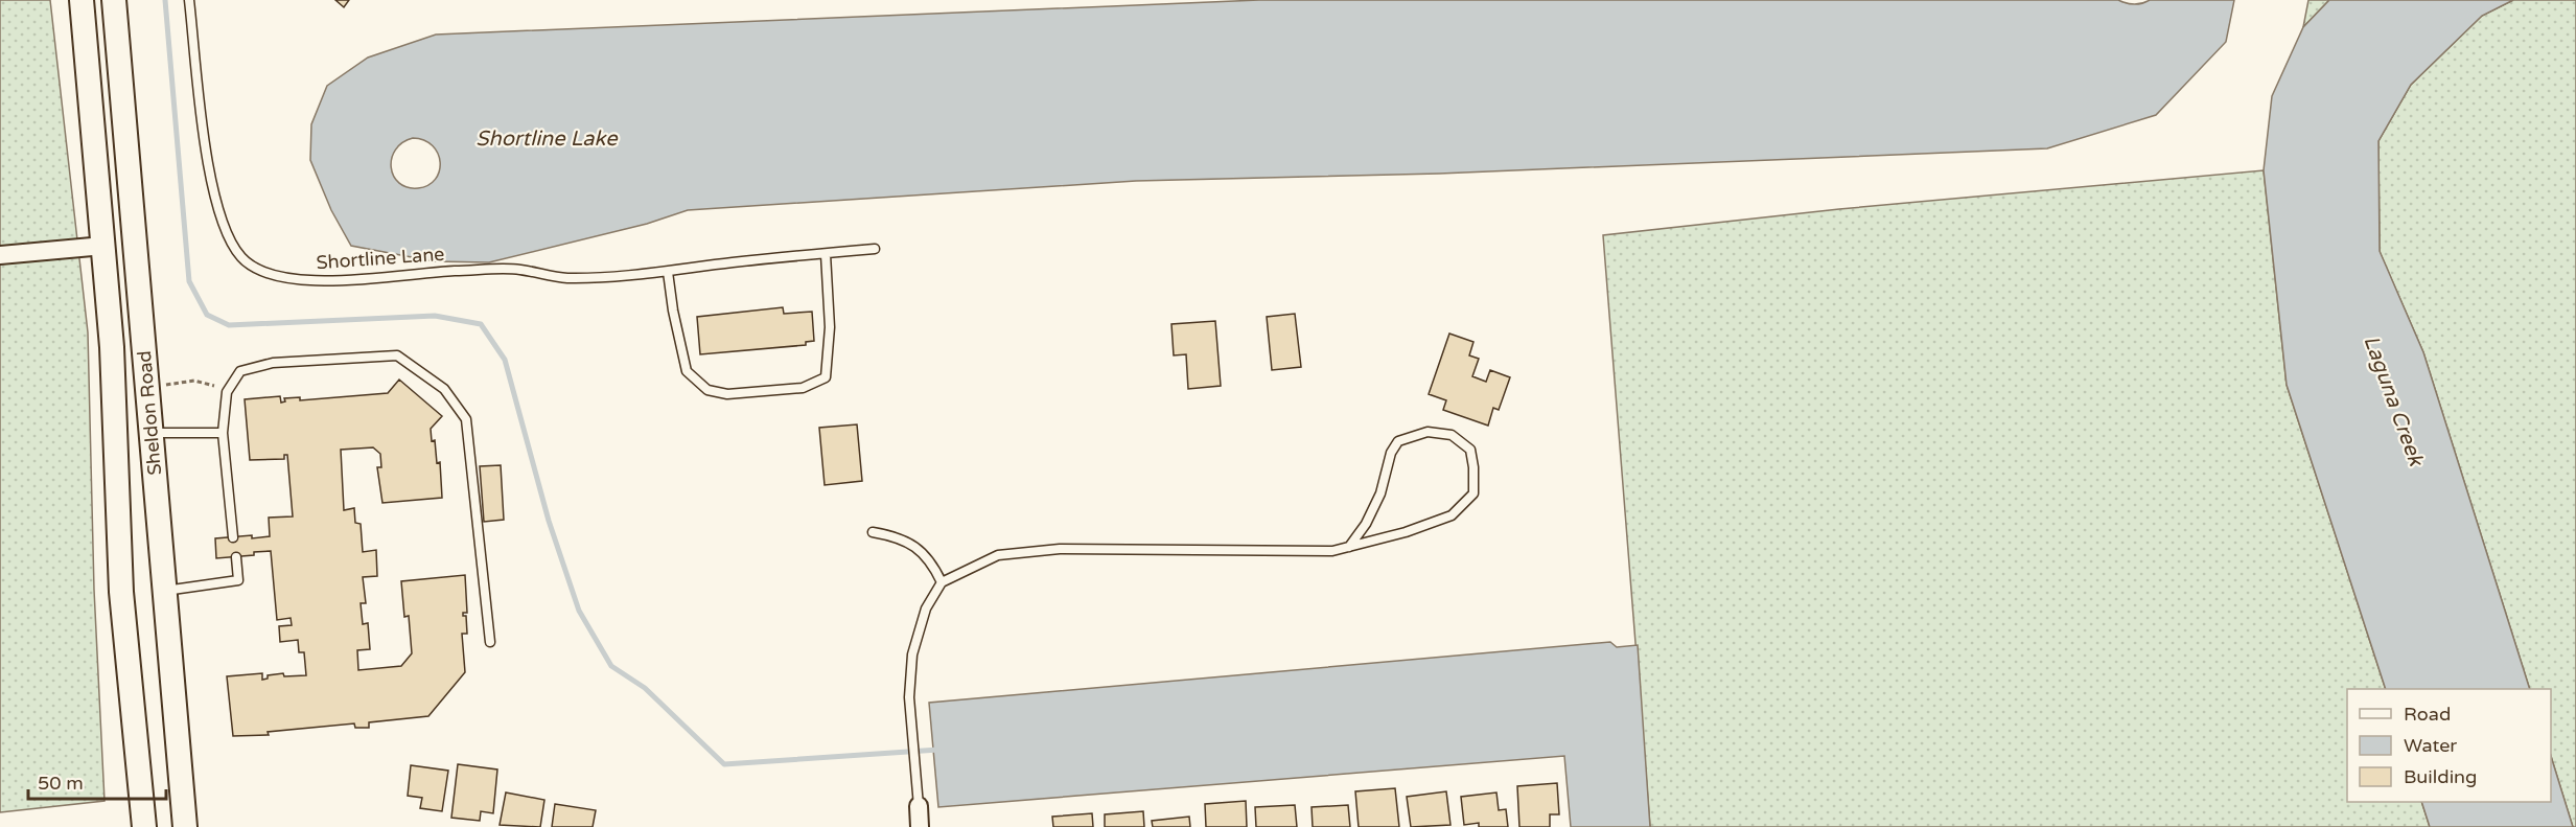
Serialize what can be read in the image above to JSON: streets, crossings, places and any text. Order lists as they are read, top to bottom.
{
  "streets": {
    "main road": ["Sheldon Road"],
    "lane": ["Shortline Lane"]
  },
  "water": ["Shortline Lake", "Laguna Creek"],
  "legend": ["Road", "Water", "Building"],
  "scale_bar": "50 m"
}
